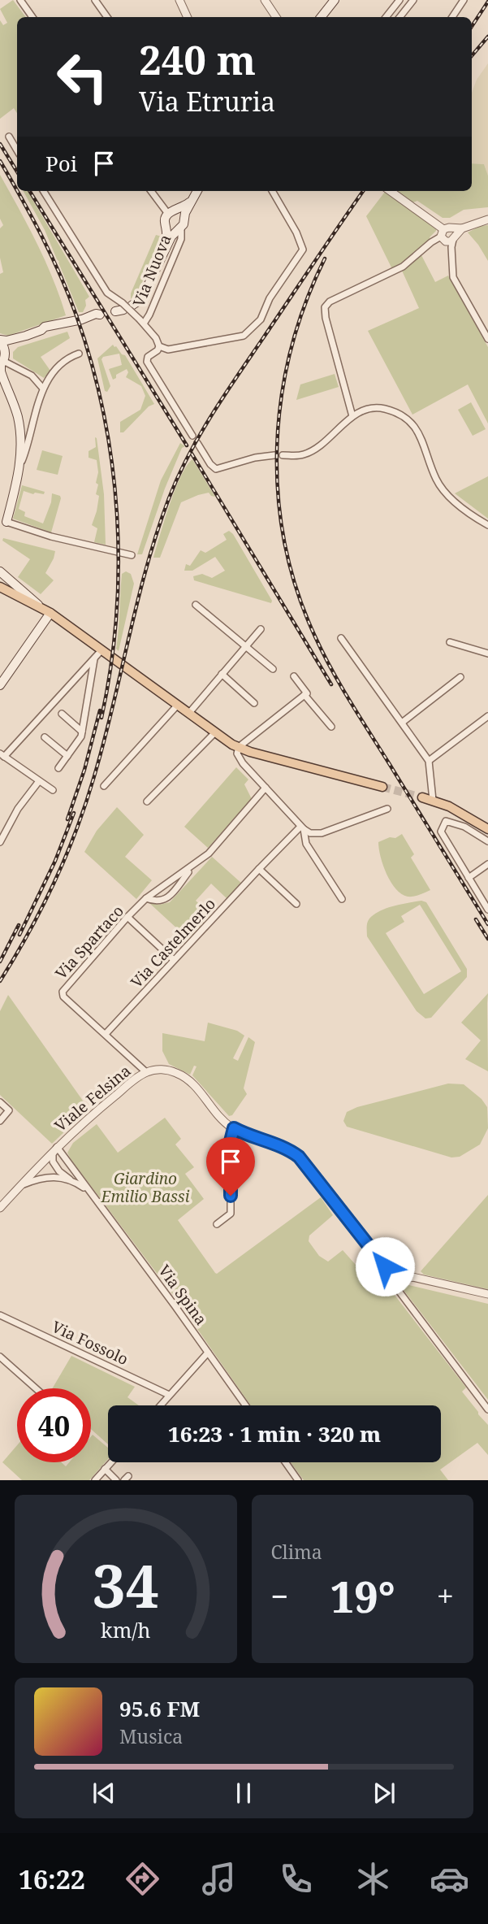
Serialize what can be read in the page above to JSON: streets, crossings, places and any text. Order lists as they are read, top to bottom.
{
  "streets": {
    "main road": ["Via Nuova"],
    "street": [
      "Via Spartaco",
      "Via Castelmerlo",
      "Viale Felsina",
      "Via Spina",
      "Via Fossolo"
    ]
  },
  "crossings": [
    ["Via Spartaco", "Via Castelmerlo"],
    ["Via Spartaco", "Viale Felsina"],
    ["Viale Felsina", "Via Spina"]
  ],
  "parks": ["Giardino Emilio Bassi"],
  "page": {
    "turn": ["240 m", "Via Etruria"],
    "then": "Poi",
    "limit": "40",
    "trip": "16:23 · 1 min · 320 m",
    "tile": "Clima",
    "heat": ["−", "19°", "+"],
    "song": ["95.6 FM", "Musica"],
    "tabs": "16:22",
    "gauge": ["34", "km/h"]
  }
}
